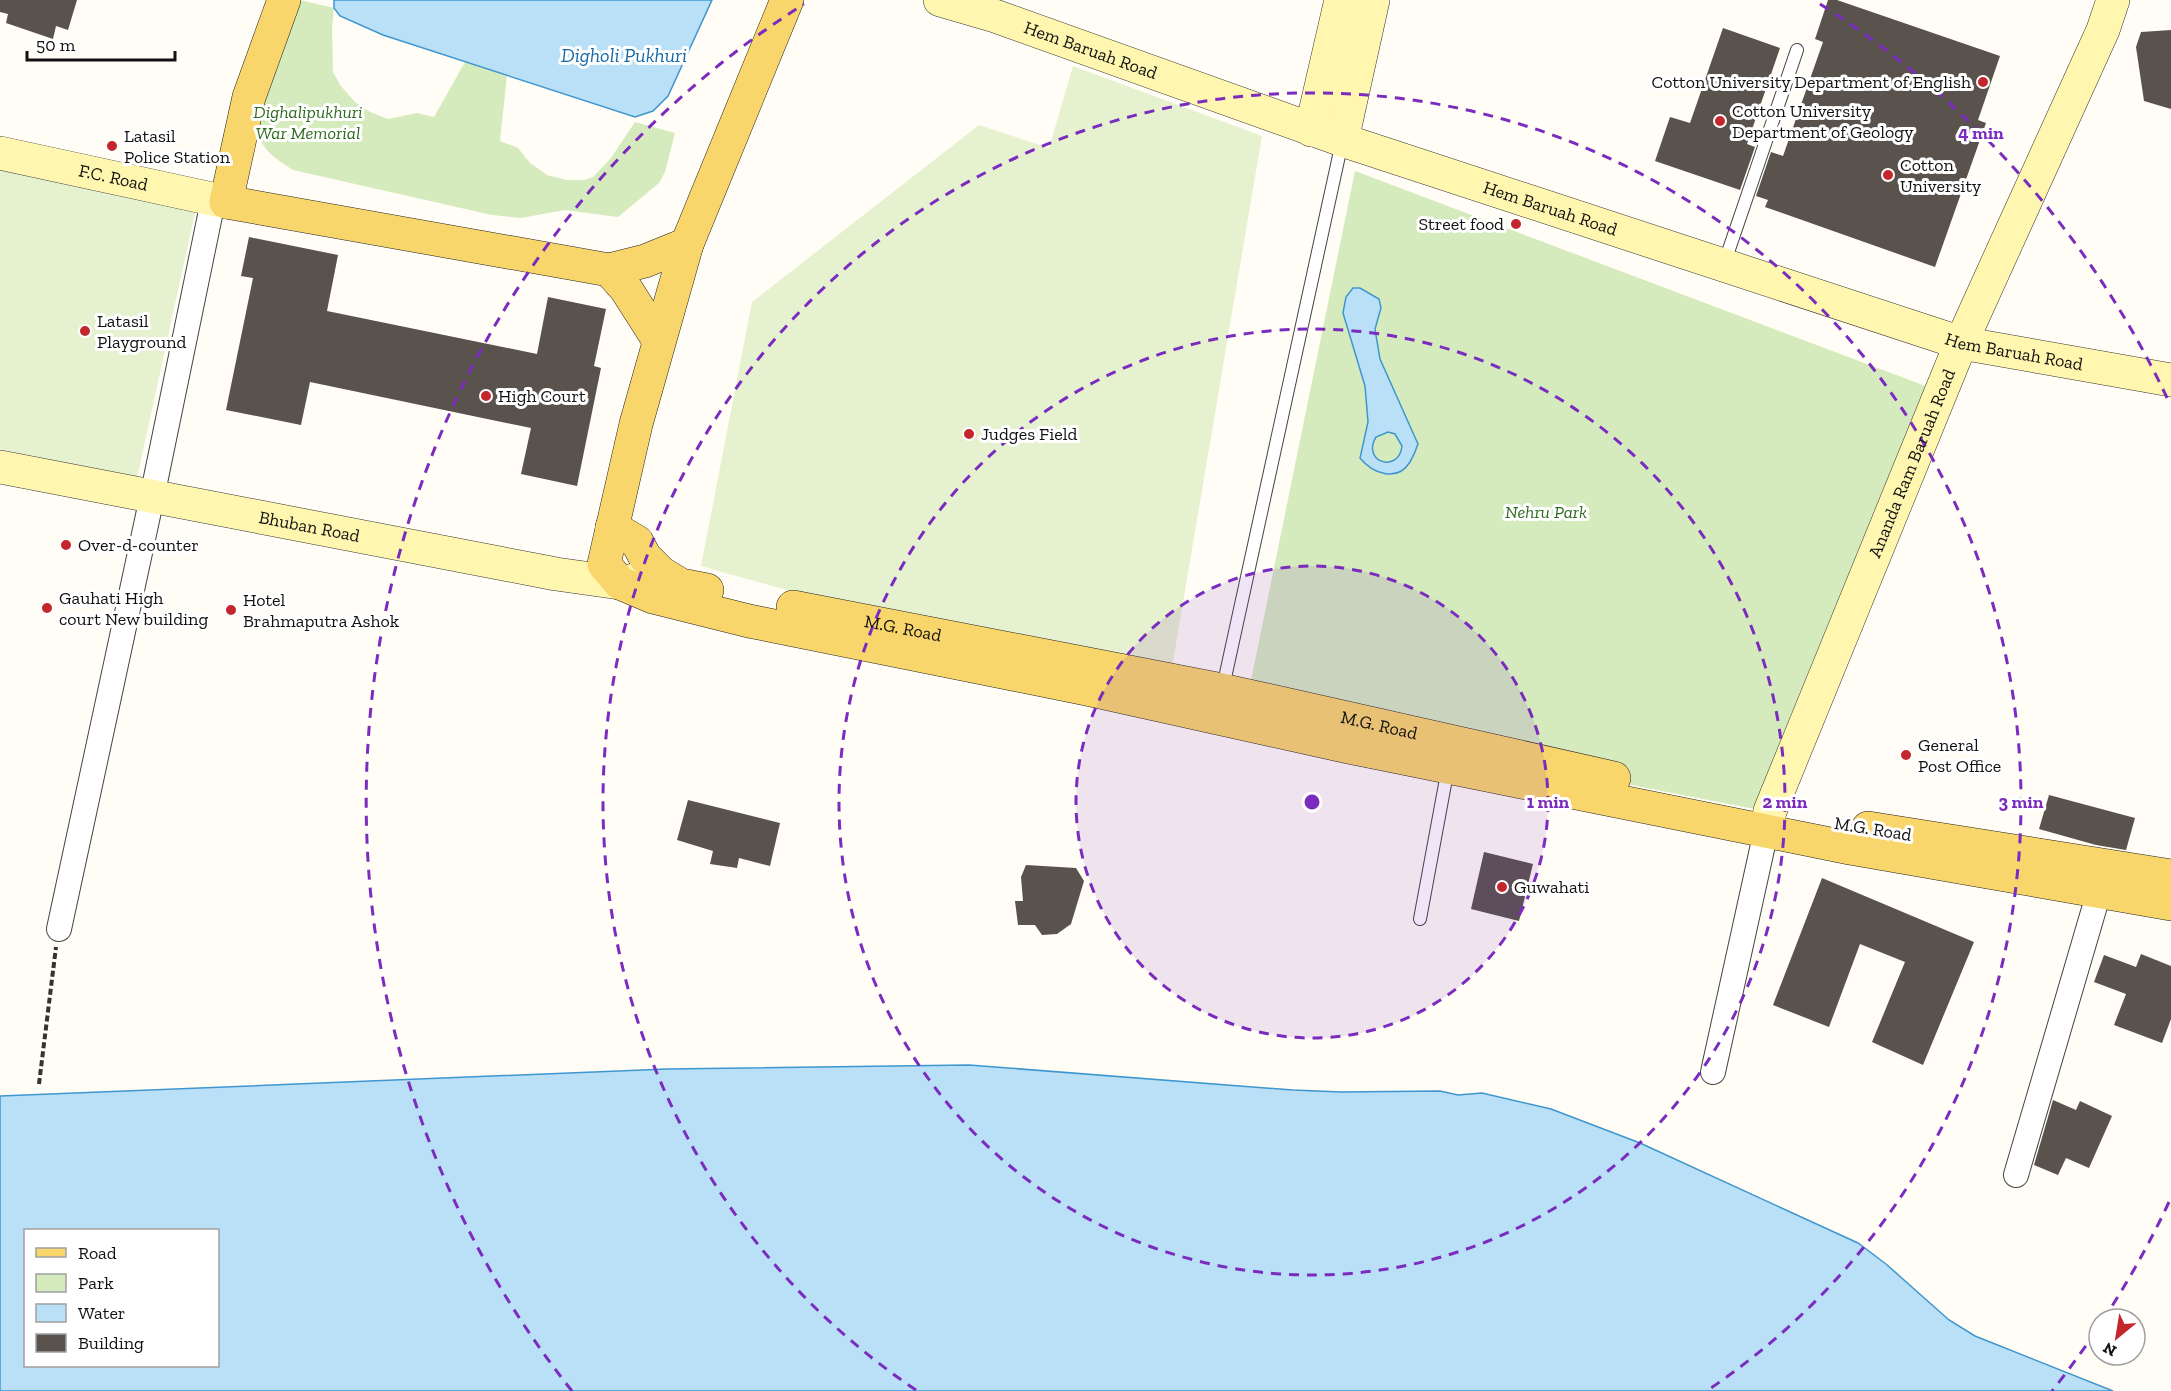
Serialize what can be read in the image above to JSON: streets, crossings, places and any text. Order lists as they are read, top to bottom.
{
  "streets": {
    "main road": ["M.G. Road"],
    "street": [
      "Hem Baruah Road",
      "F.C. Road",
      "Ananda Ram Baruah Road",
      "Bhuban Road"
    ]
  },
  "crossings": [
    ["Hem Baruah Road", "Ananda Ram Baruah Road"],
    ["Ananda Ram Baruah Road", "M.G. Road"]
  ],
  "water": ["Digholi Pukhuri"],
  "parks": ["Dighalipukhuri War Memorial", "Nehru Park"],
  "places": [
    "Cotton University Department of English",
    "Cotton University Department of Geology",
    "Latasil Police Station",
    "Cotton University",
    "Street food",
    "Latasil Playground",
    "High Court",
    "Judges Field",
    "Over-d-counter",
    "Gauhati High court New building",
    "Hotel Brahmaputra Ashok",
    "General Post Office",
    "Guwahati"
  ],
  "legend": [
    "Road",
    "Park",
    "Water",
    "Building"
  ],
  "scale_bar": "50 m",
  "north": "bottom left",
  "rings": [
    "4 min",
    "1 min",
    "2 min",
    "3 min"
  ]
}
